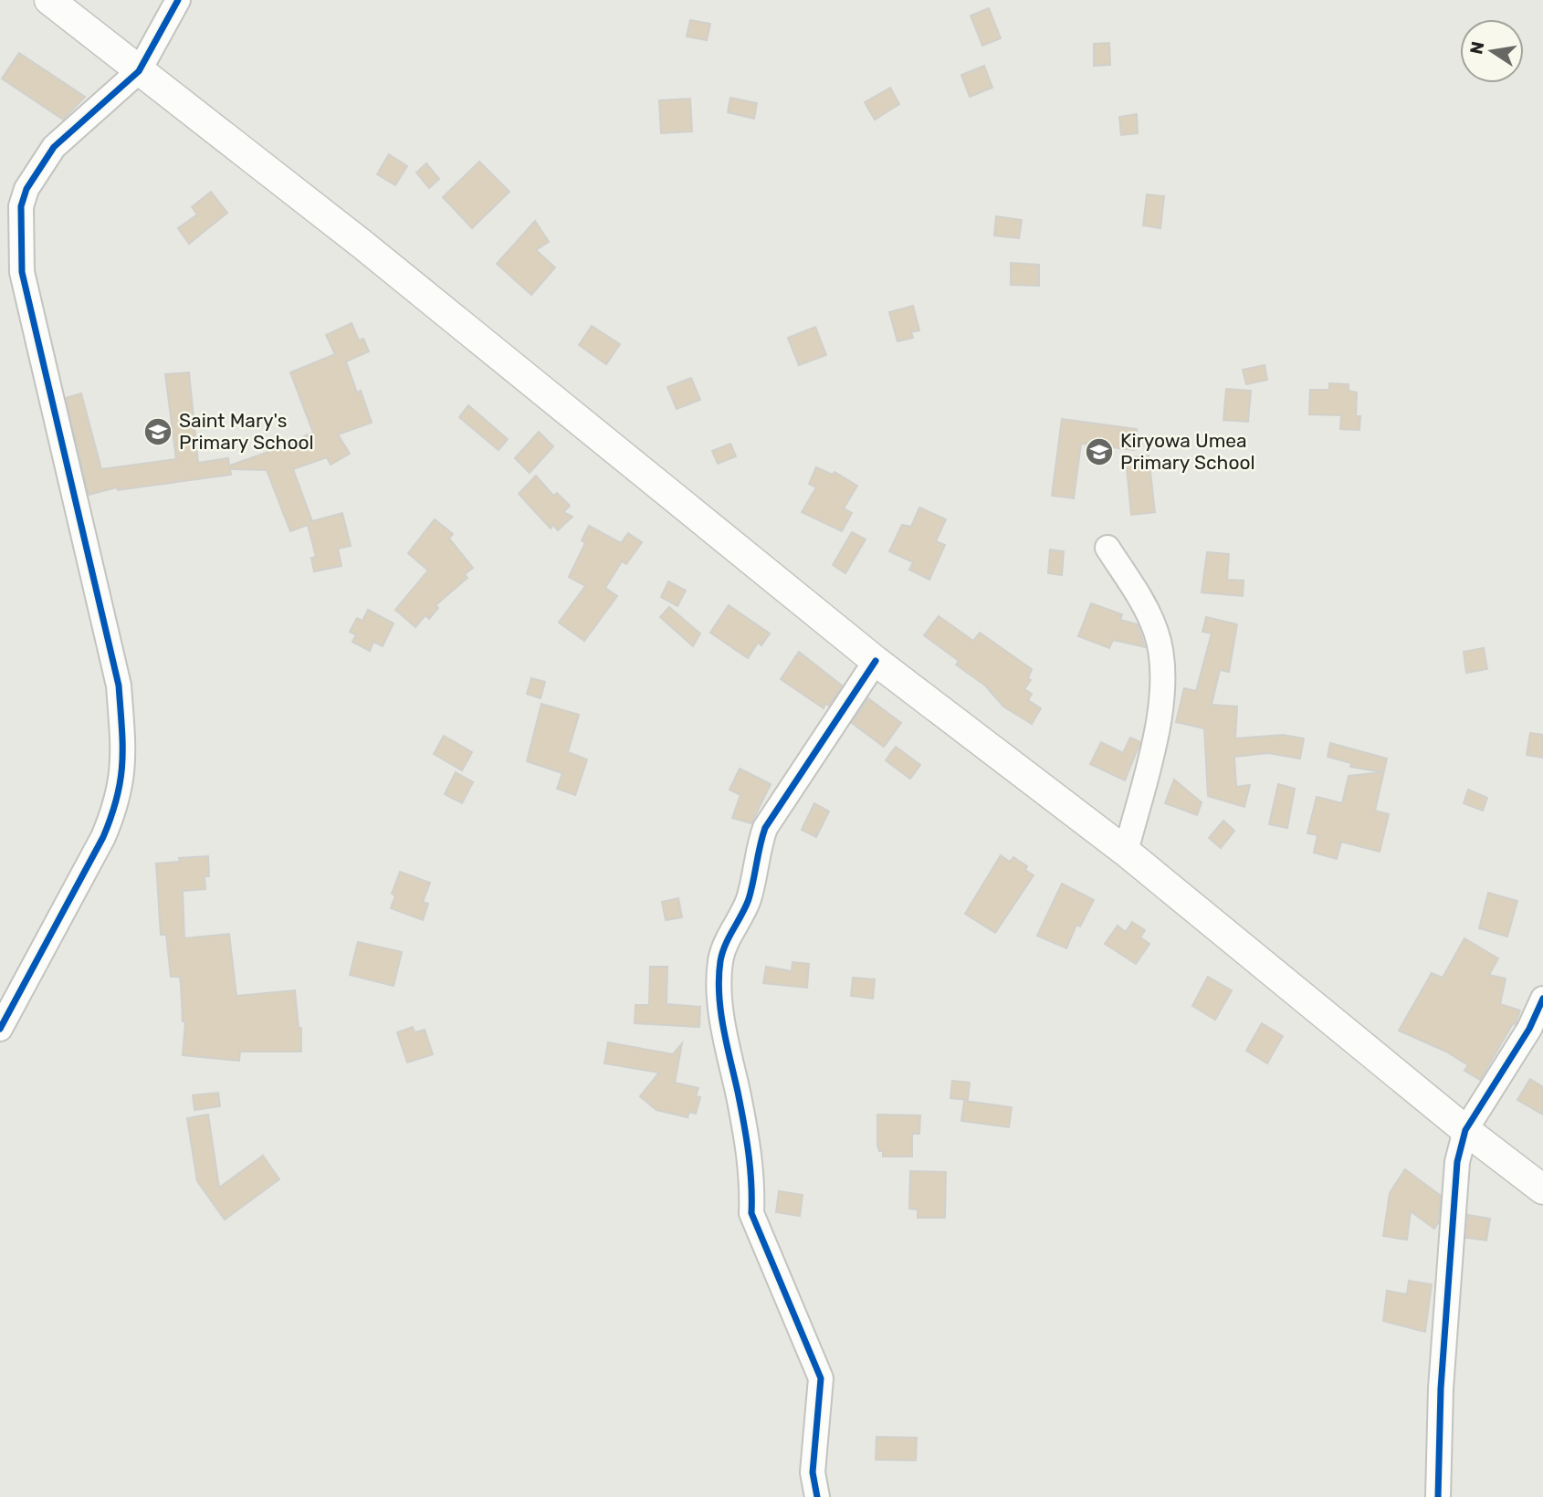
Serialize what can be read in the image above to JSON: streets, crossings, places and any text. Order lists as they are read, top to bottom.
{
  "places": {
    "school or university": ["Saint Mary's Primary School", "Kiryowa Umea Primary School"]
  },
  "north": "left"
}
